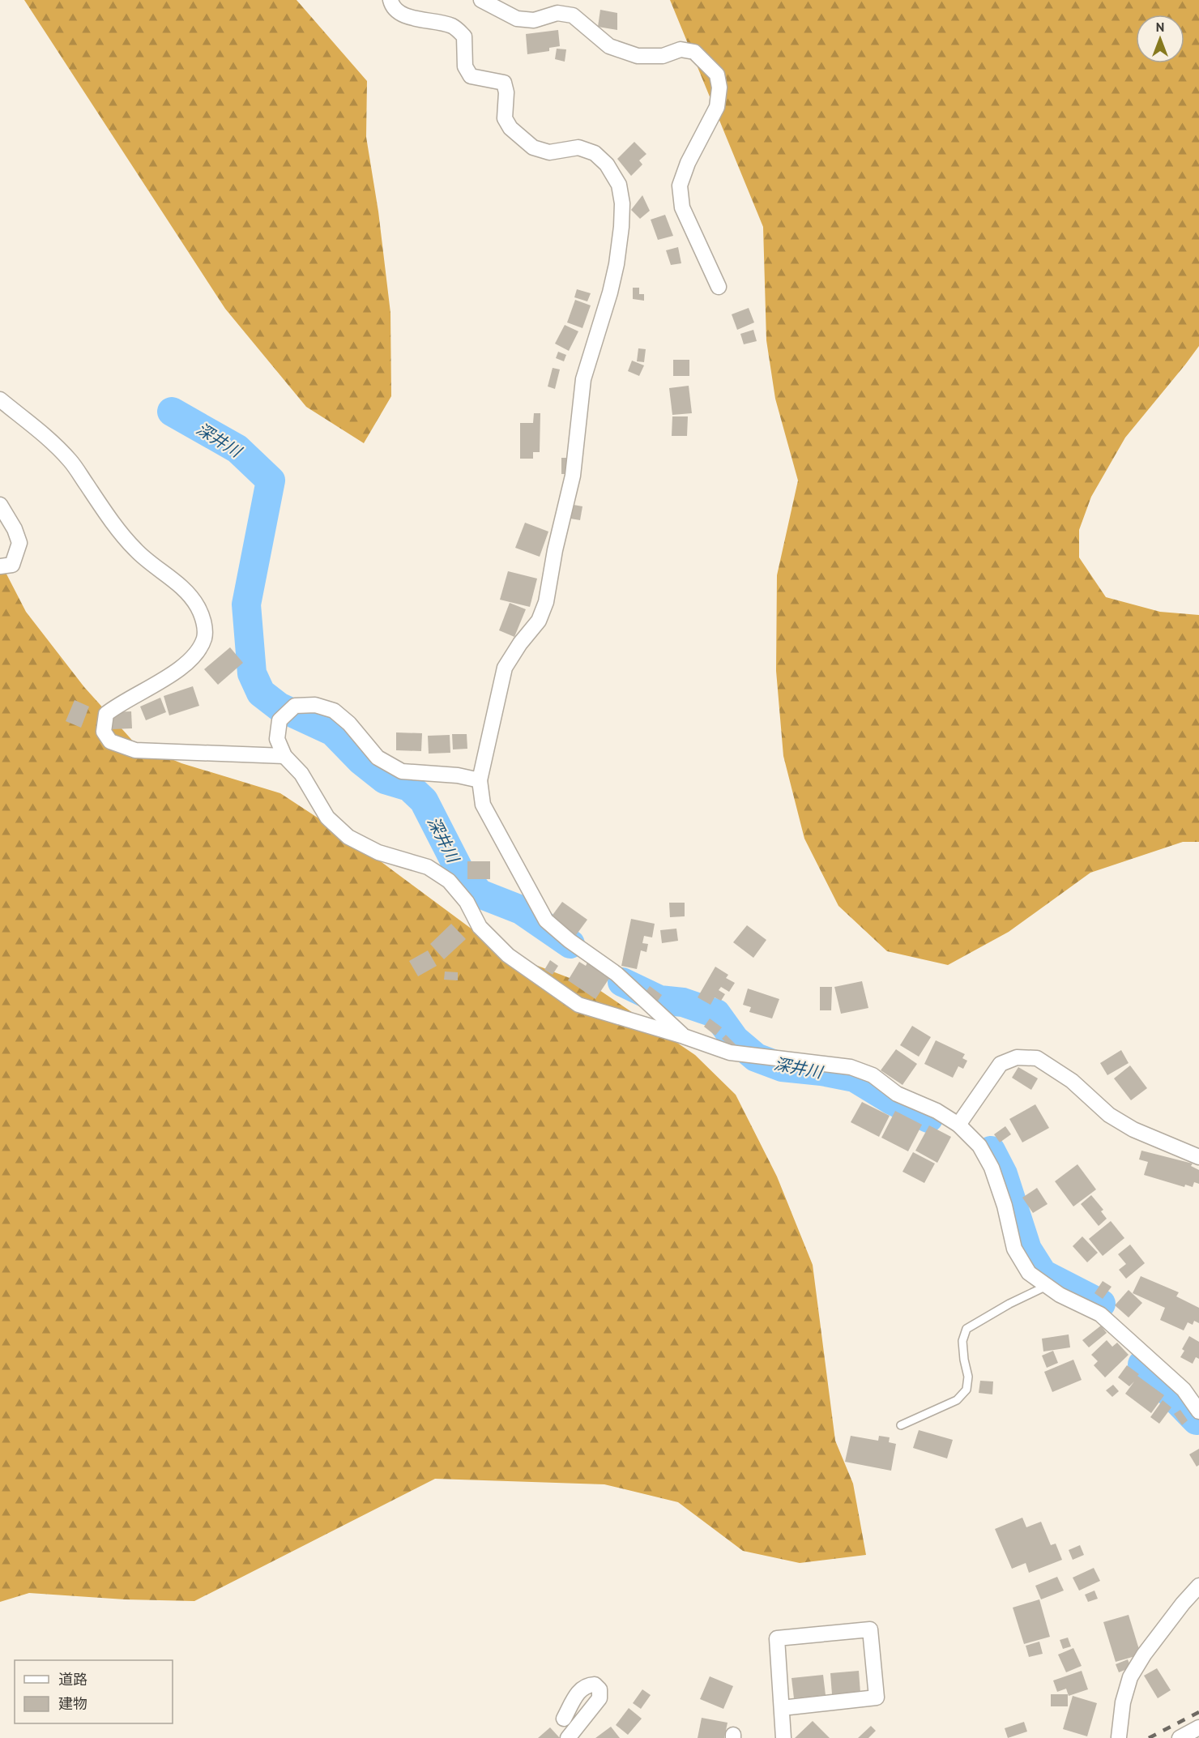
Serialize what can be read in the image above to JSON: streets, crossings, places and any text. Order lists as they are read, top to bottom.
{
  "water": ["深井川"],
  "legend": ["道路", "建物"],
  "north": "top"
}
